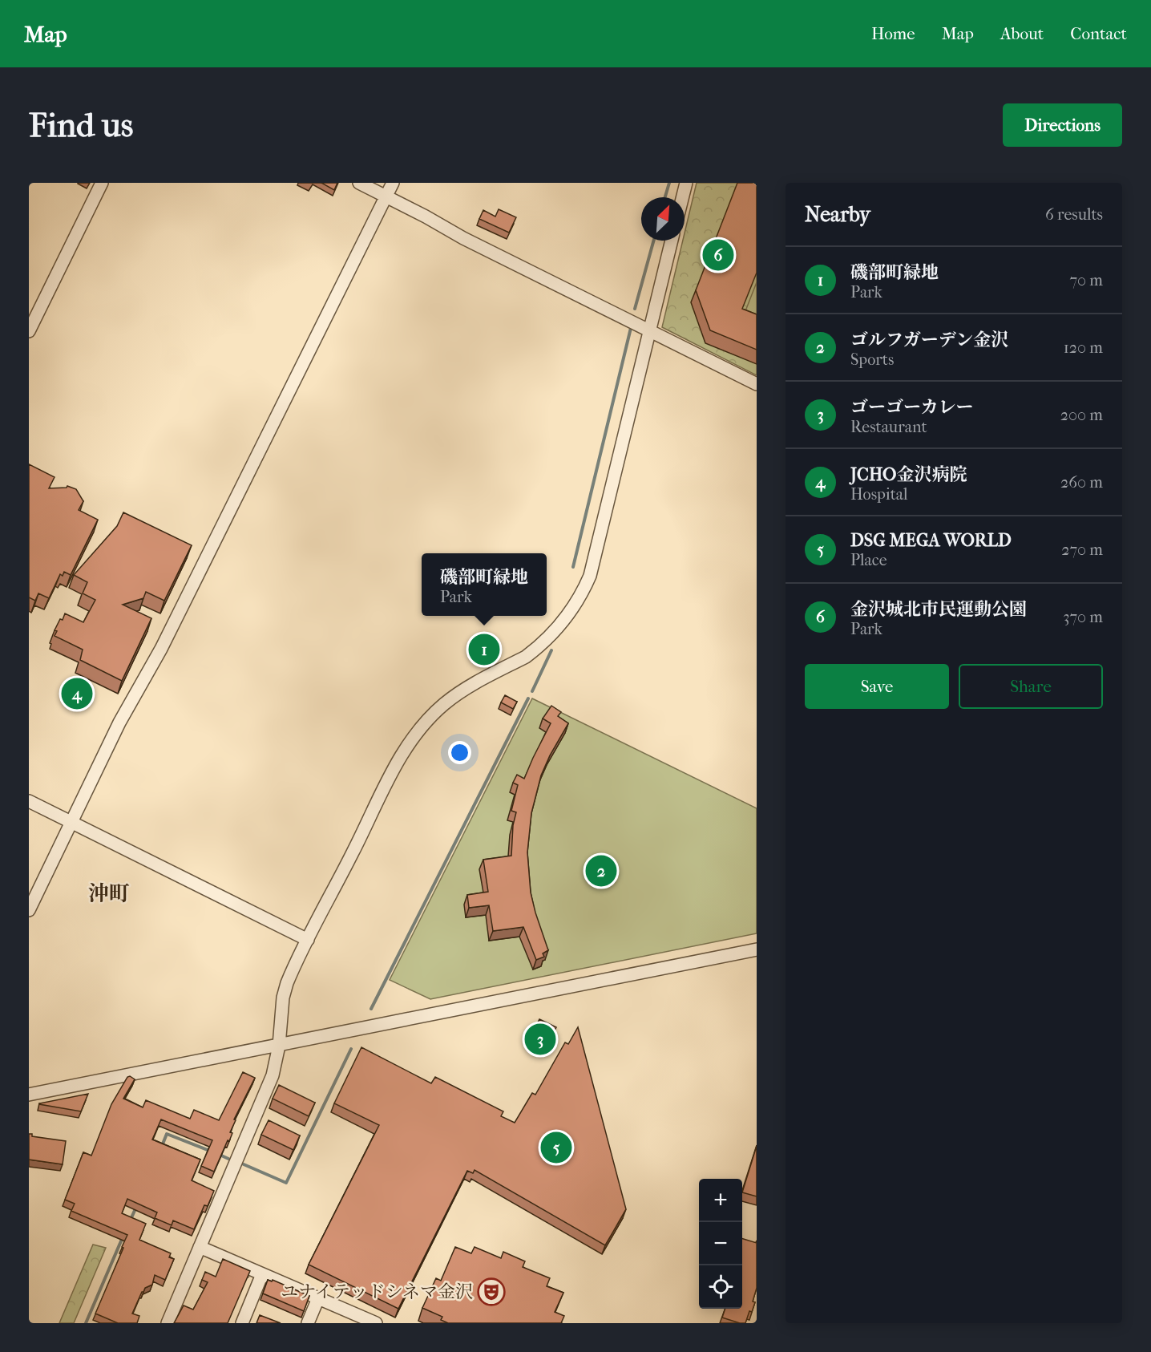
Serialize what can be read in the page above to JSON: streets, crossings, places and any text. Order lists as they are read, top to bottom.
{
  "districts": ["沖町"],
  "places": {
    "theatre": ["ユナイテッドシネマ金沢"]
  },
  "north": "top right",
  "page": {
    "header": "Map",
    "nav": [
      "Home",
      "Map",
      "About",
      "Contact"
    ],
    "buttons": [
      "Directions",
      ["Save", "Share"]
    ],
    "title": "Find us",
    "heading": ["Nearby", "6 results"],
    "pins": [
      "6",
      "1",
      "4",
      "2",
      "3",
      "5"
    ],
    "list": [
      {
        "mark": "1",
        "name": "磯部町緑地",
        "note": "Park",
        "value": "70 m"
      },
      {
        "mark": "2",
        "name": "ゴルフガーデン金沢",
        "note": "Sports",
        "value": "120 m"
      },
      {
        "mark": "3",
        "name": "ゴーゴーカレー",
        "note": "Restaurant",
        "value": "200 m"
      },
      {
        "mark": "4",
        "name": "JCHO金沢病院",
        "note": "Hospital",
        "value": "260 m"
      },
      {
        "mark": "5",
        "name": "DSG MEGA WORLD",
        "note": "Place",
        "value": "270 m"
      },
      {
        "mark": "6",
        "name": "金沢城北市民運動公園",
        "note": "Park",
        "value": "370 m"
      }
    ],
    "popup": ["磯部町緑地", "Park"],
    "map_buttons": ["+", "−"]
  }
}
